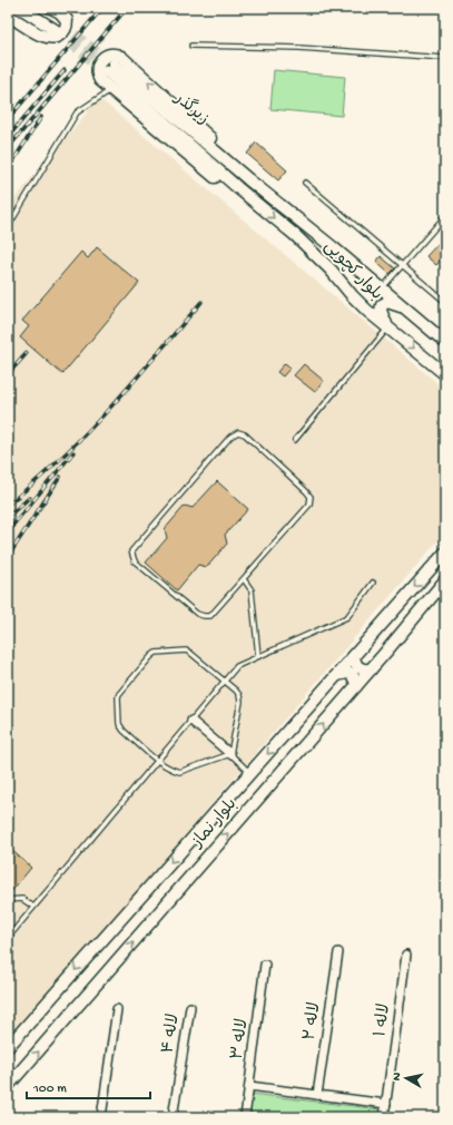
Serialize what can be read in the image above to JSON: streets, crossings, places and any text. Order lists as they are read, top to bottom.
{
  "streets": {
    "main road": ["زیرگذر", "بلوار کچویی", "بلوار نماز"],
    "street": [
      "لاله ۱",
      "لاله ۲",
      "لاله ۴",
      "لاله ۳"
    ]
  },
  "crossings": [
    ["زیرگذر", "بلوار کچویی"]
  ],
  "scale_bar": "100 m",
  "north": "left"
}
